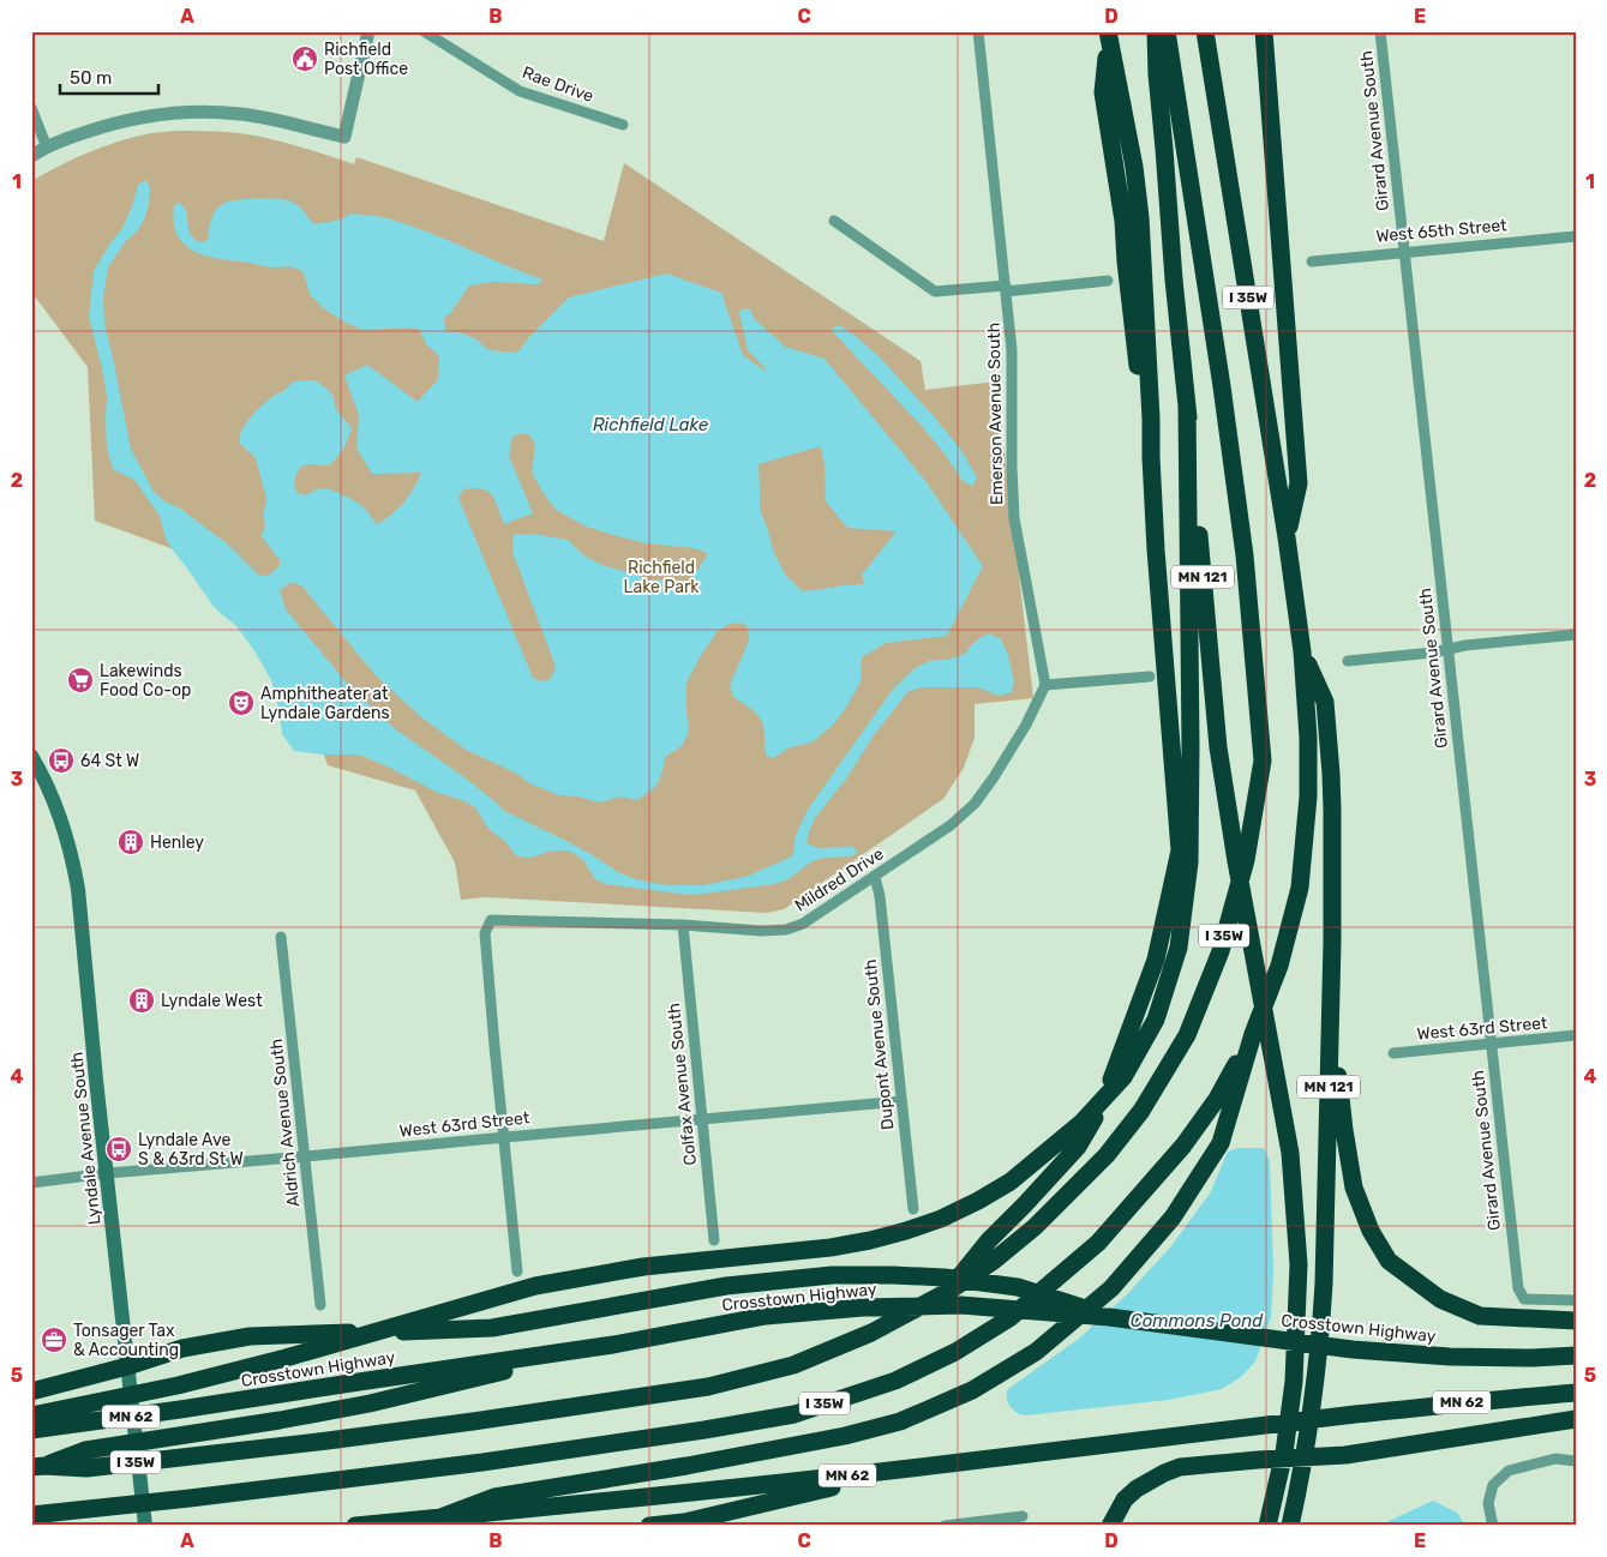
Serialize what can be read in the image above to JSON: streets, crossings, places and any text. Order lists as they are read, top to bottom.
{
  "streets": {
    "highway": [
      "I 35W",
      "MN 121",
      "Crosstown Highway",
      "MN 62"
    ],
    "main road": ["Lyndale Avenue South"],
    "street": [
      "Rae Drive",
      "Girard Avenue South",
      "West 65th Street",
      "Emerson Avenue South",
      "Mildred Drive",
      "West 63rd Street",
      "Dupont Avenue South",
      "Colfax Avenue South",
      "Aldrich Avenue South"
    ]
  },
  "crossings": [
    ["Girard Avenue South", "West 65th Street"],
    ["Girard Avenue South", "West 63rd Street"],
    ["I 35W", "MN 121"],
    ["Emerson Avenue South", "Mildred Drive"],
    ["Mildred Drive", "West 63rd Street"],
    ["Mildred Drive", "Dupont Avenue South"],
    ["Mildred Drive", "Colfax Avenue South"],
    ["West 63rd Street", "Dupont Avenue South"],
    ["West 63rd Street", "Colfax Avenue South"],
    ["West 63rd Street", "Aldrich Avenue South"],
    ["West 63rd Street", "Lyndale Avenue South"]
  ],
  "water": ["Richfield Lake", "Commons Pond"],
  "parks": ["Richfield Lake Park"],
  "places": {
    "public building": ["Richfield Post Office"],
    "supermarket": ["Lakewinds Food Co-op"],
    "theatre": ["Amphitheater at Lyndale Gardens"],
    "bus stop": ["64 St W", "Lyndale Ave S & 63rd St W"],
    "building": ["Henley", "Lyndale West"],
    "office": ["Tonsager Tax & Accounting"]
  },
  "scale_bar": "50 m",
  "grid": {
    "columns": [
      "A",
      "B",
      "C",
      "D",
      "E"
    ],
    "rows": [
      "1",
      "2",
      "3",
      "4",
      "5"
    ]
  }
}
